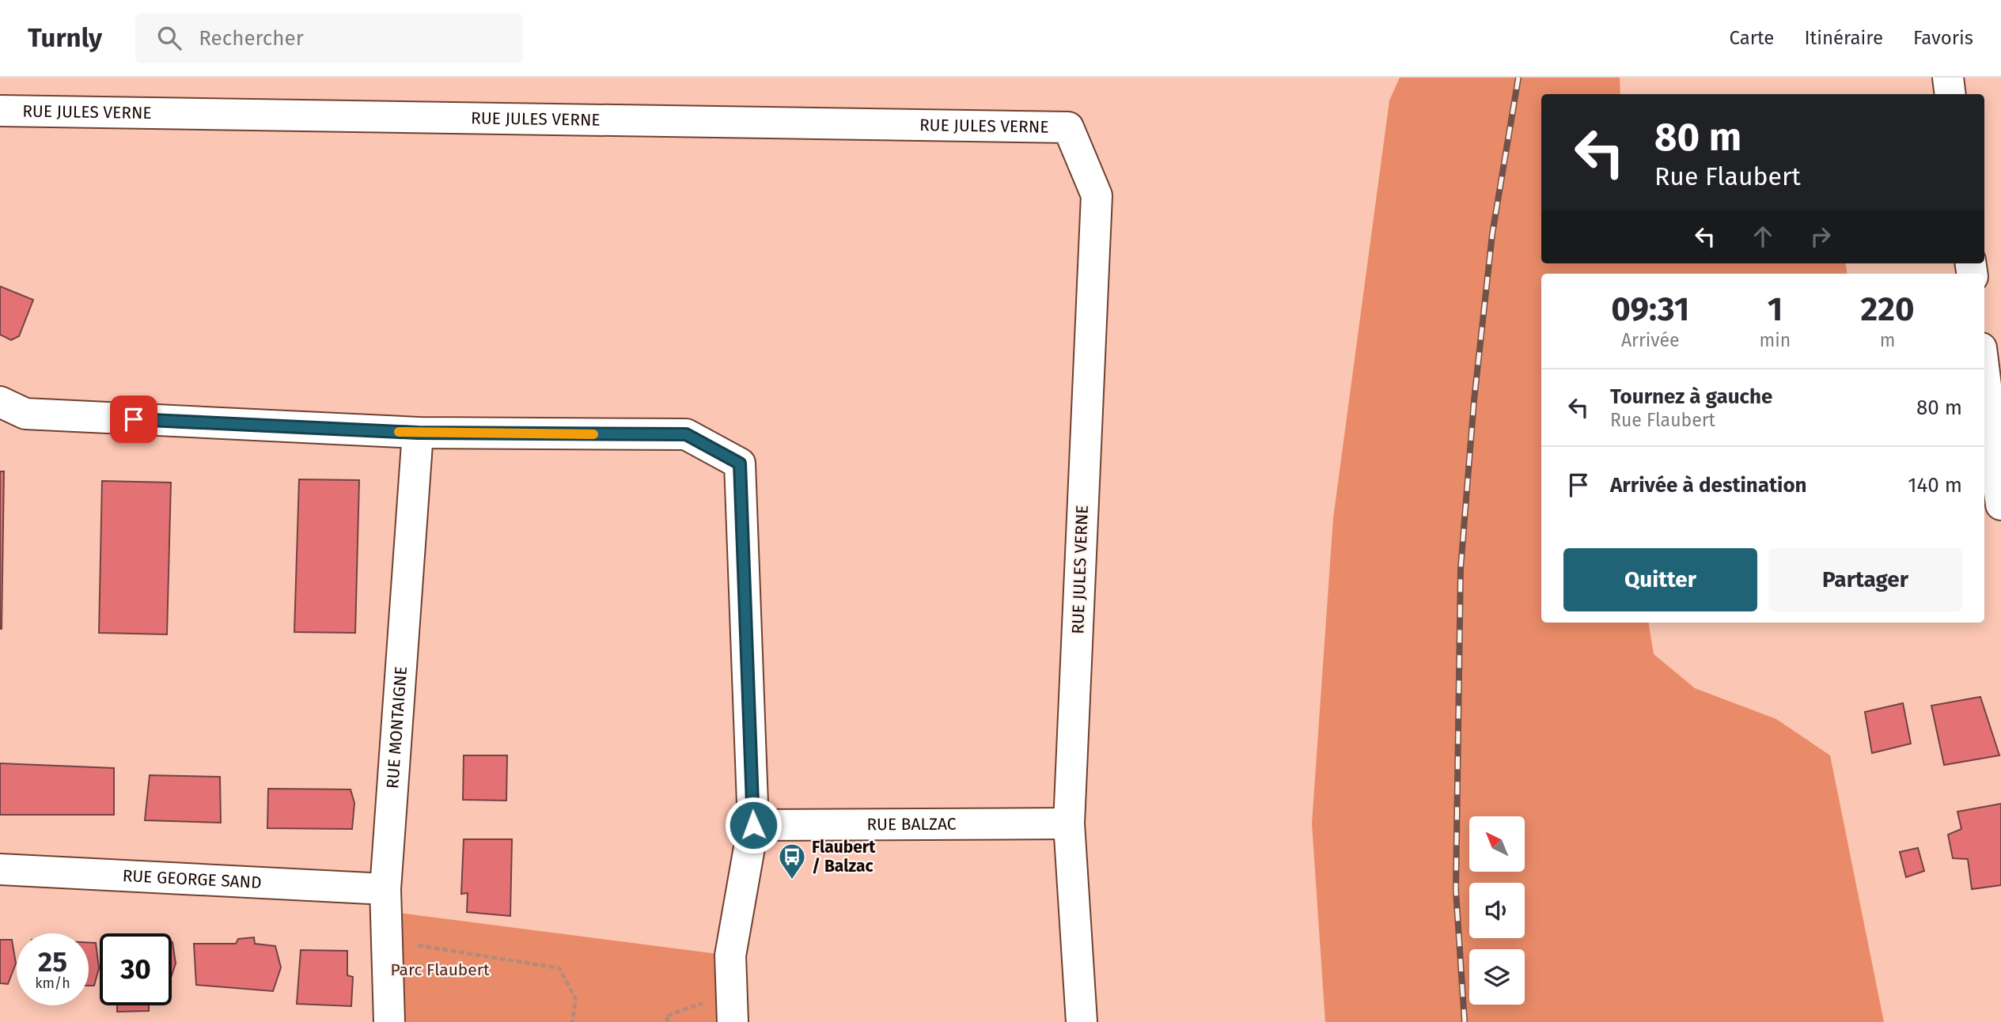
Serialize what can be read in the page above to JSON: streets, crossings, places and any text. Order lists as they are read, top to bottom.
{
  "streets": {
    "street": [
      "RUE JULES VERNE",
      "RUE MONTAIGNE",
      "RUE BALZAC",
      "RUE GEORGE SAND"
    ]
  },
  "crossings": [
    ["RUE JULES VERNE", "RUE BALZAC"],
    ["RUE MONTAIGNE", "RUE GEORGE SAND"]
  ],
  "parks": ["Parc Flaubert"],
  "places": {
    "bus stop": ["Flaubert / Balzac"]
  },
  "north": "top left",
  "page": {
    "header": "Turnly",
    "search": "Rechercher",
    "nav": ["Carte", "Itinéraire", "Favoris"],
    "turn": ["80 m", "Rue Flaubert"],
    "eta": [
      "09:31",
      "Arrivée",
      "1",
      "min",
      "220",
      "m"
    ],
    "list": [
      {
        "name": "Tournez à gauche",
        "note": "Rue Flaubert",
        "value": "80 m"
      },
      {
        "name": "Arrivée à destination",
        "value": "140 m"
      }
    ],
    "buttons": ["Quitter", "Partager"],
    "speed": "25 km/h",
    "limit": "30"
  }
}
